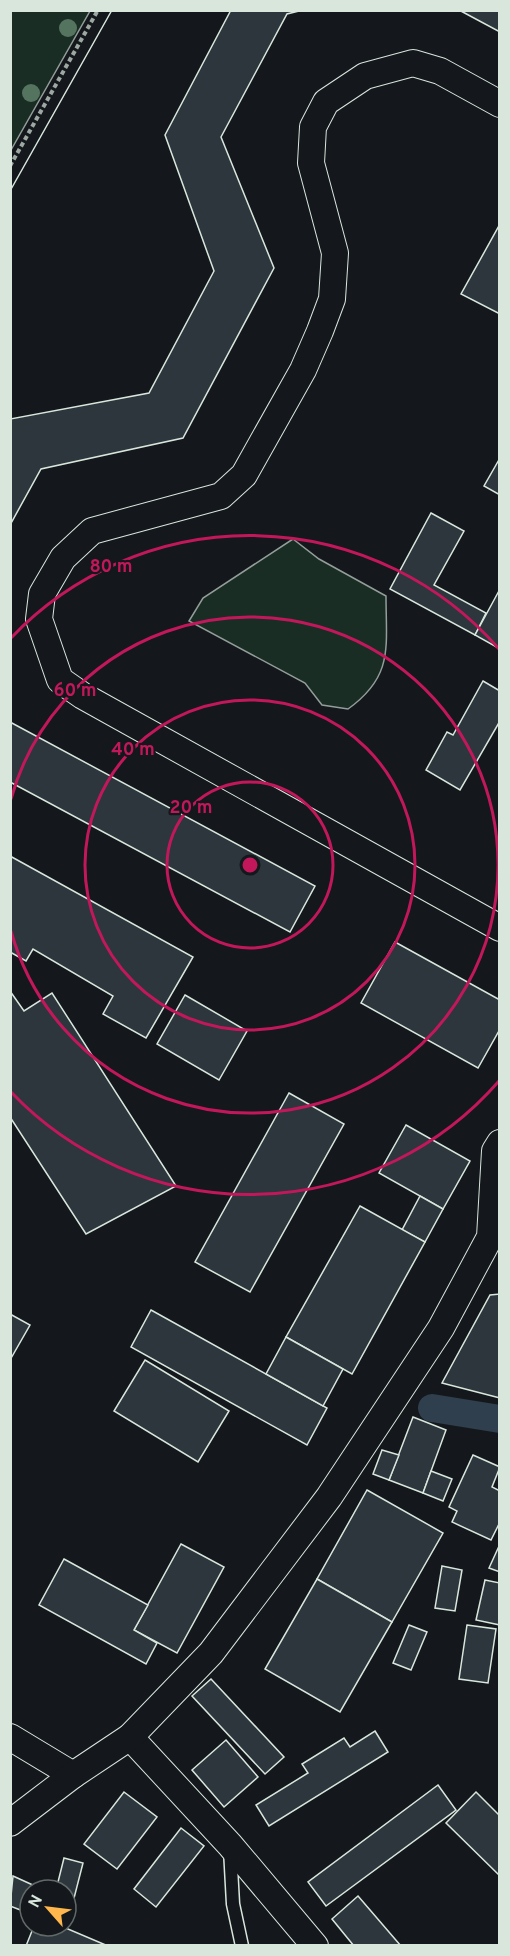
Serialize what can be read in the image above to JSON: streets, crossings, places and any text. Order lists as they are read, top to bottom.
{
  "north": "top left",
  "rings": [
    "80 m",
    "60 m",
    "40 m",
    "20 m"
  ]
}
